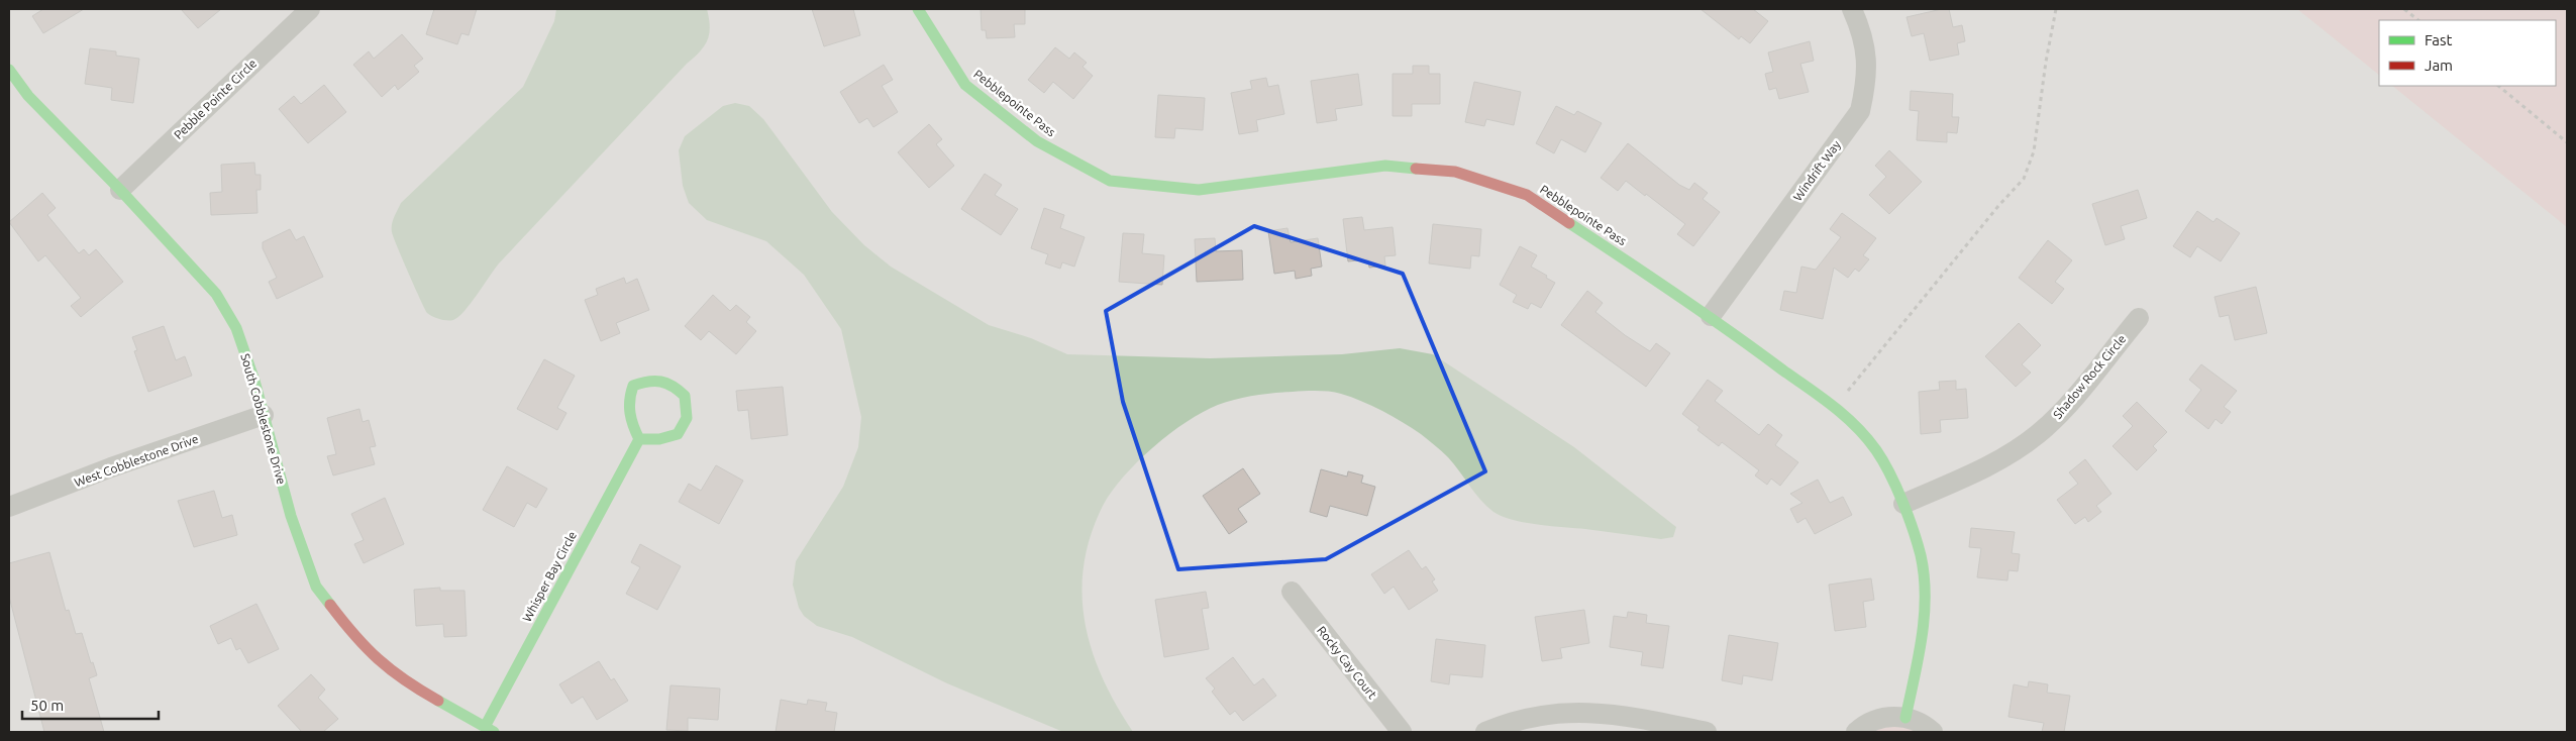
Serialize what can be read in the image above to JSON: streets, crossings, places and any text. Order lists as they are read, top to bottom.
{
  "streets": {
    "street": [
      "Pebble Pointe Circle",
      "Pebblepointe Pass",
      "Windrift Way",
      "Shadow Rock Circle",
      "South Cobblestone Drive",
      "West Cobblestone Drive",
      "Whisper Bay Circle",
      "Rocky Cay Court"
    ]
  },
  "crossings": [
    ["Pebble Pointe Circle", "South Cobblestone Drive"],
    ["Pebblepointe Pass", "Windrift Way"],
    ["Pebblepointe Pass", "Shadow Rock Circle"],
    ["South Cobblestone Drive", "West Cobblestone Drive"],
    ["South Cobblestone Drive", "Whisper Bay Circle"]
  ],
  "legend": ["Fast", "Jam"],
  "scale_bar": "50 m"
}
